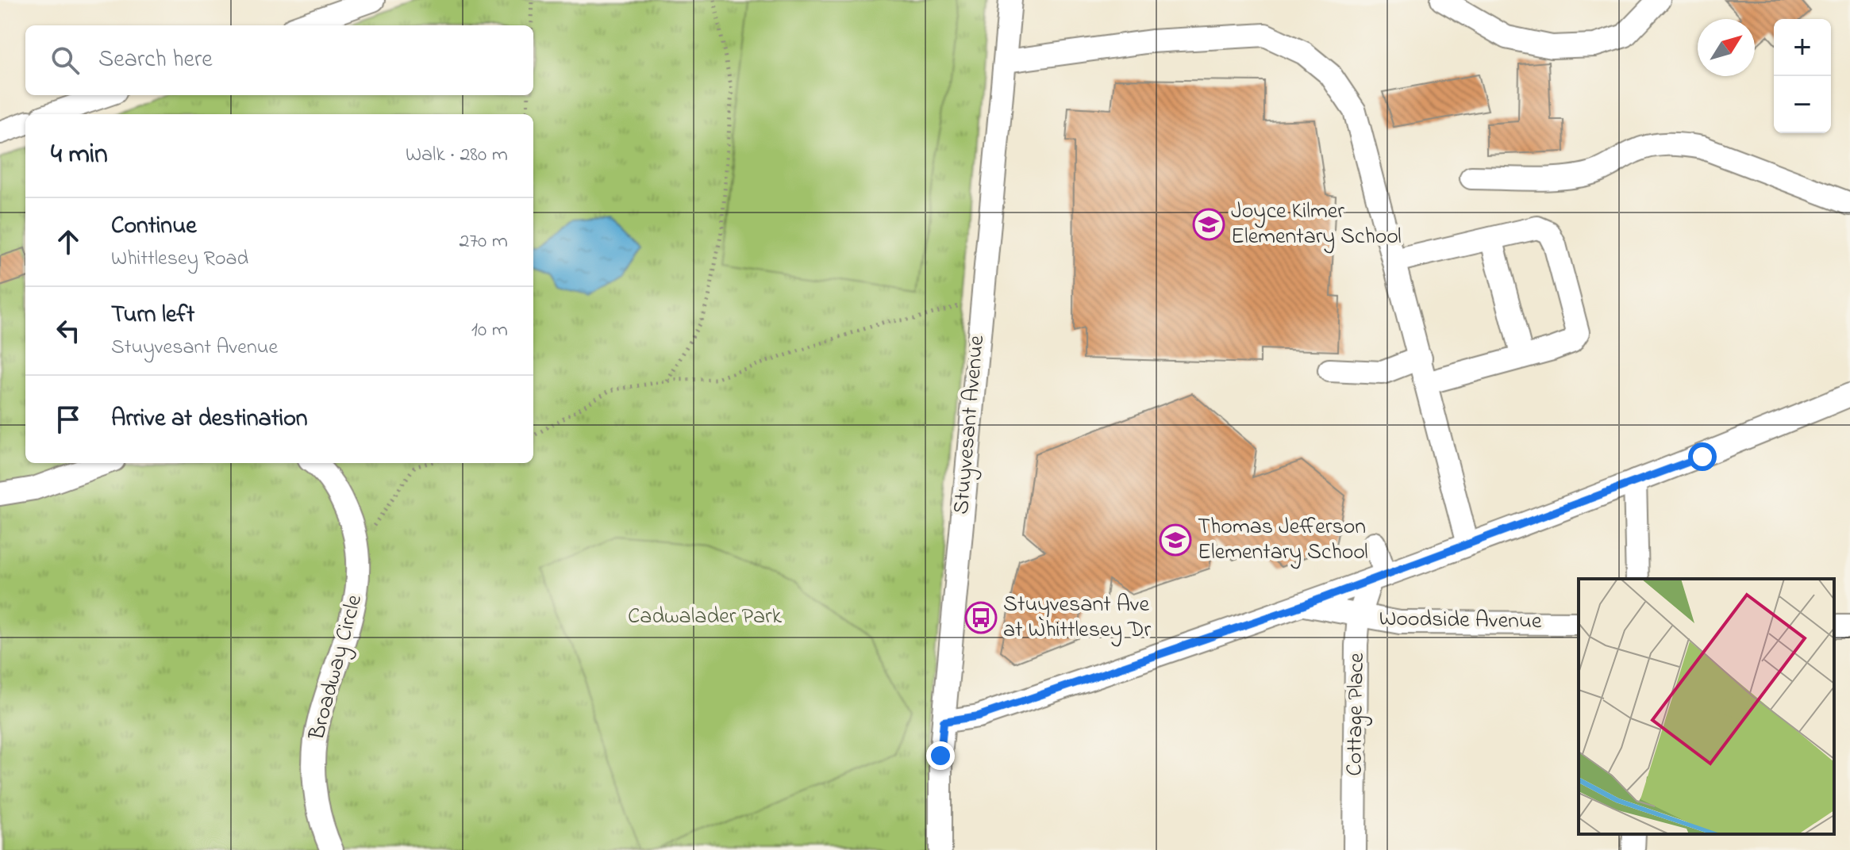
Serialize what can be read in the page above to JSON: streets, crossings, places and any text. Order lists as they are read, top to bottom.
{
  "streets": {
    "street": [
      "Stuyvesant Avenue",
      "Woodside Avenue",
      "Broadway Circle",
      "Cottage Place"
    ]
  },
  "crossings": [
    ["Woodside Avenue", "Cottage Place"]
  ],
  "parks": ["Cadwalader Park"],
  "places": {
    "school or university": ["Joyce Kilmer Elementary School", "Thomas Jefferson Elementary School"],
    "bus stop": ["Stuyvesant Ave at Whittlesey Dr"]
  },
  "north": "top right",
  "page": {
    "map_buttons": ["+", "−"],
    "search": "Search here",
    "heading": ["4 min", "Walk · 280 m"],
    "list": [
      ["Continue", "Whittlesey Road", "270 m"],
      ["Turn left", "Stuyvesant Avenue", "10 m"],
      "Arrive at destination"
    ]
  }
}
